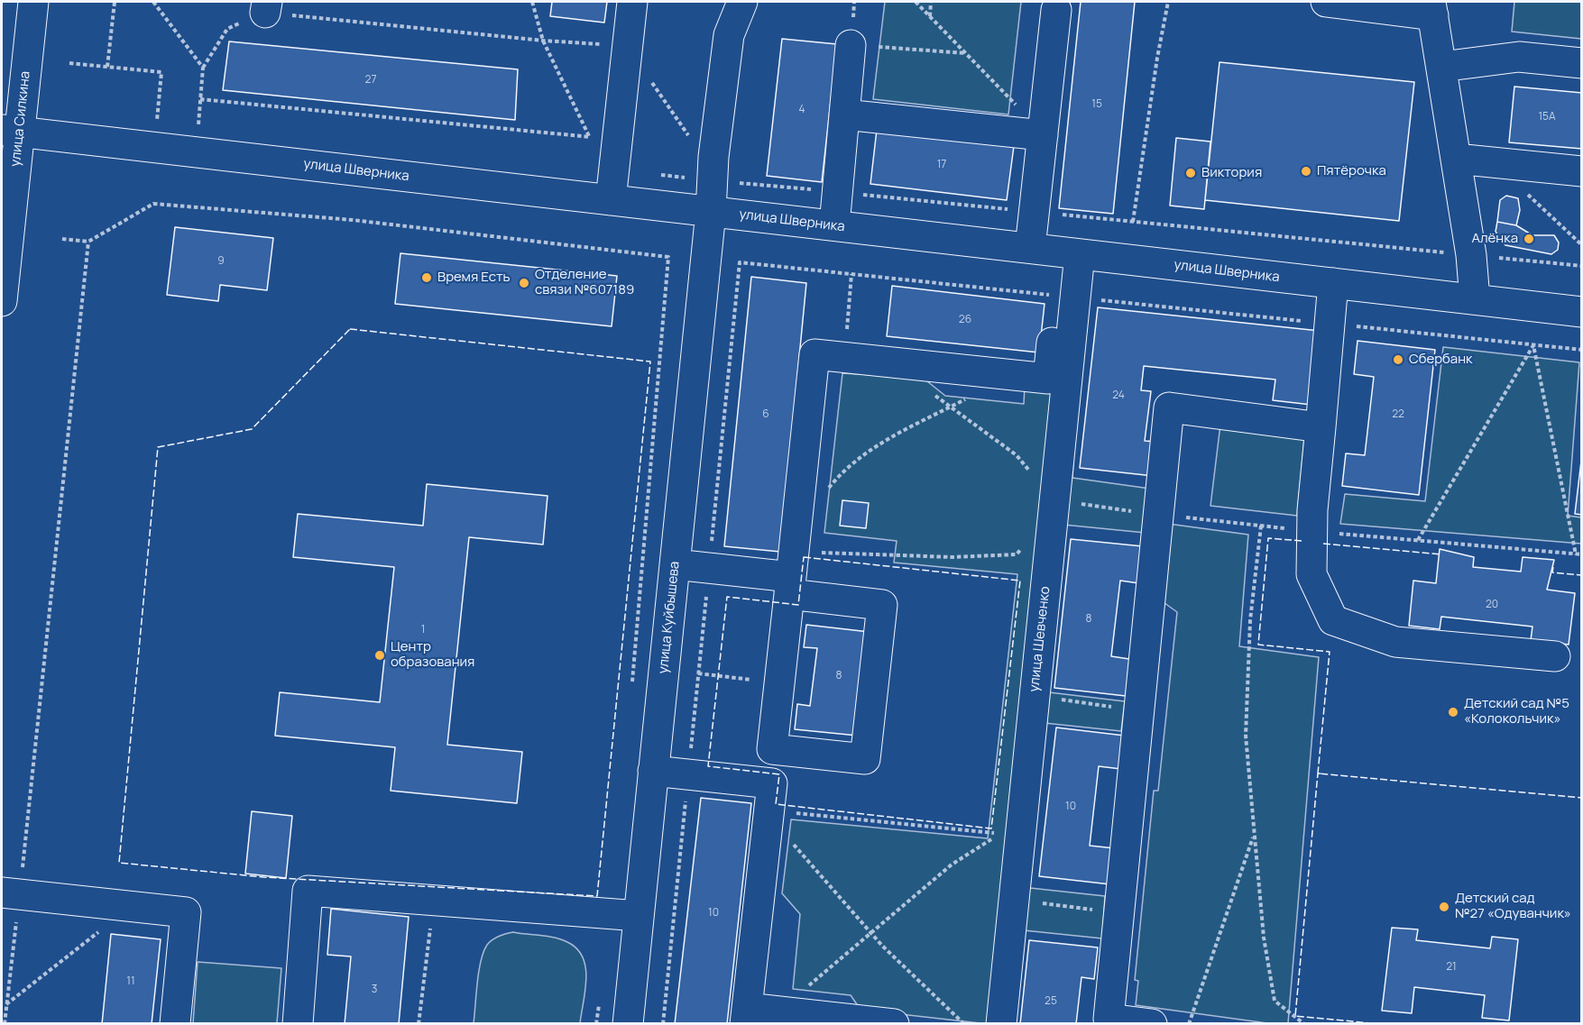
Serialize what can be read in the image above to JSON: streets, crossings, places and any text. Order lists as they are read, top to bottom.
{
  "streets": {
    "street": [
      "улица Силкина",
      "улица Шверника",
      "улица Куйбышева",
      "улица Шевченко"
    ]
  },
  "crossings": [
    ["улица Силкина", "улица Шверника"],
    ["улица Шверника", "улица Куйбышева"],
    ["улица Шверника", "улица Шевченко"]
  ],
  "places": [
    "Пятёрочка",
    "Виктория",
    "Алёнка",
    "Время Есть",
    "Отделение связи №607189",
    "Сбербанк",
    "Центр образования",
    "Детский сад №5 «Колокольчик»",
    "Детский сад №27 «Одуванчик»"
  ],
  "house_numbers": [
    "27",
    "15",
    "4",
    "15А",
    "17",
    "9",
    "26",
    "24",
    "6",
    "22",
    "20",
    "8",
    "1",
    "8",
    "10",
    "10",
    "21",
    "11",
    "3",
    "25"
  ]
}
